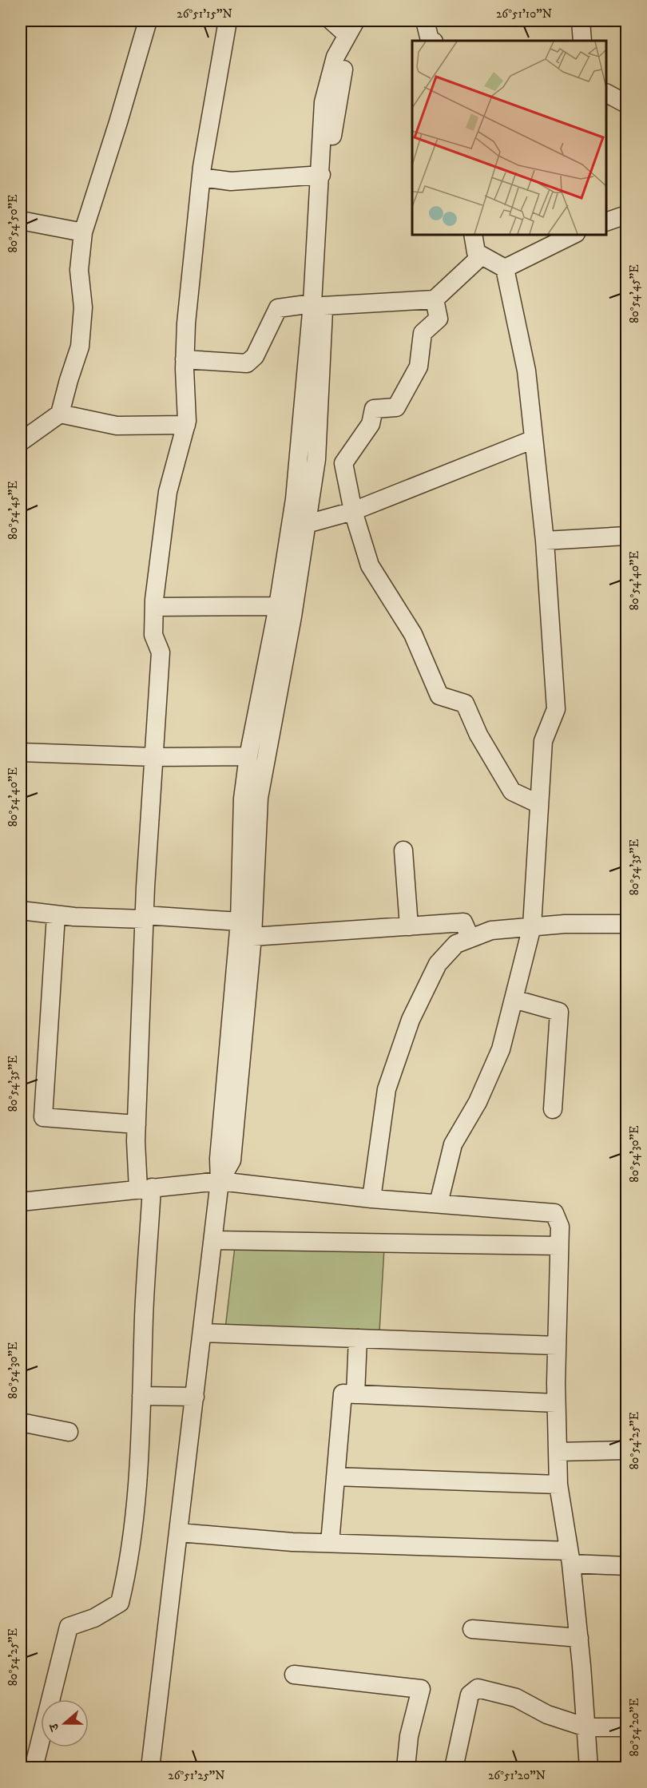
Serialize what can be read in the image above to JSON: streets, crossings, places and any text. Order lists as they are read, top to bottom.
{
  "north": "left",
  "coordinates": [
    "26°51'15\"N",
    "26°51'10\"N",
    "80°54'50\"E",
    "80°54'45\"E",
    "80°54'40\"E",
    "80°54'35\"E",
    "80°54'30\"E",
    "80°54'25\"E",
    "80°54'20\"E",
    "26°51'25\"N",
    "26°51'20\"N"
  ]
}
